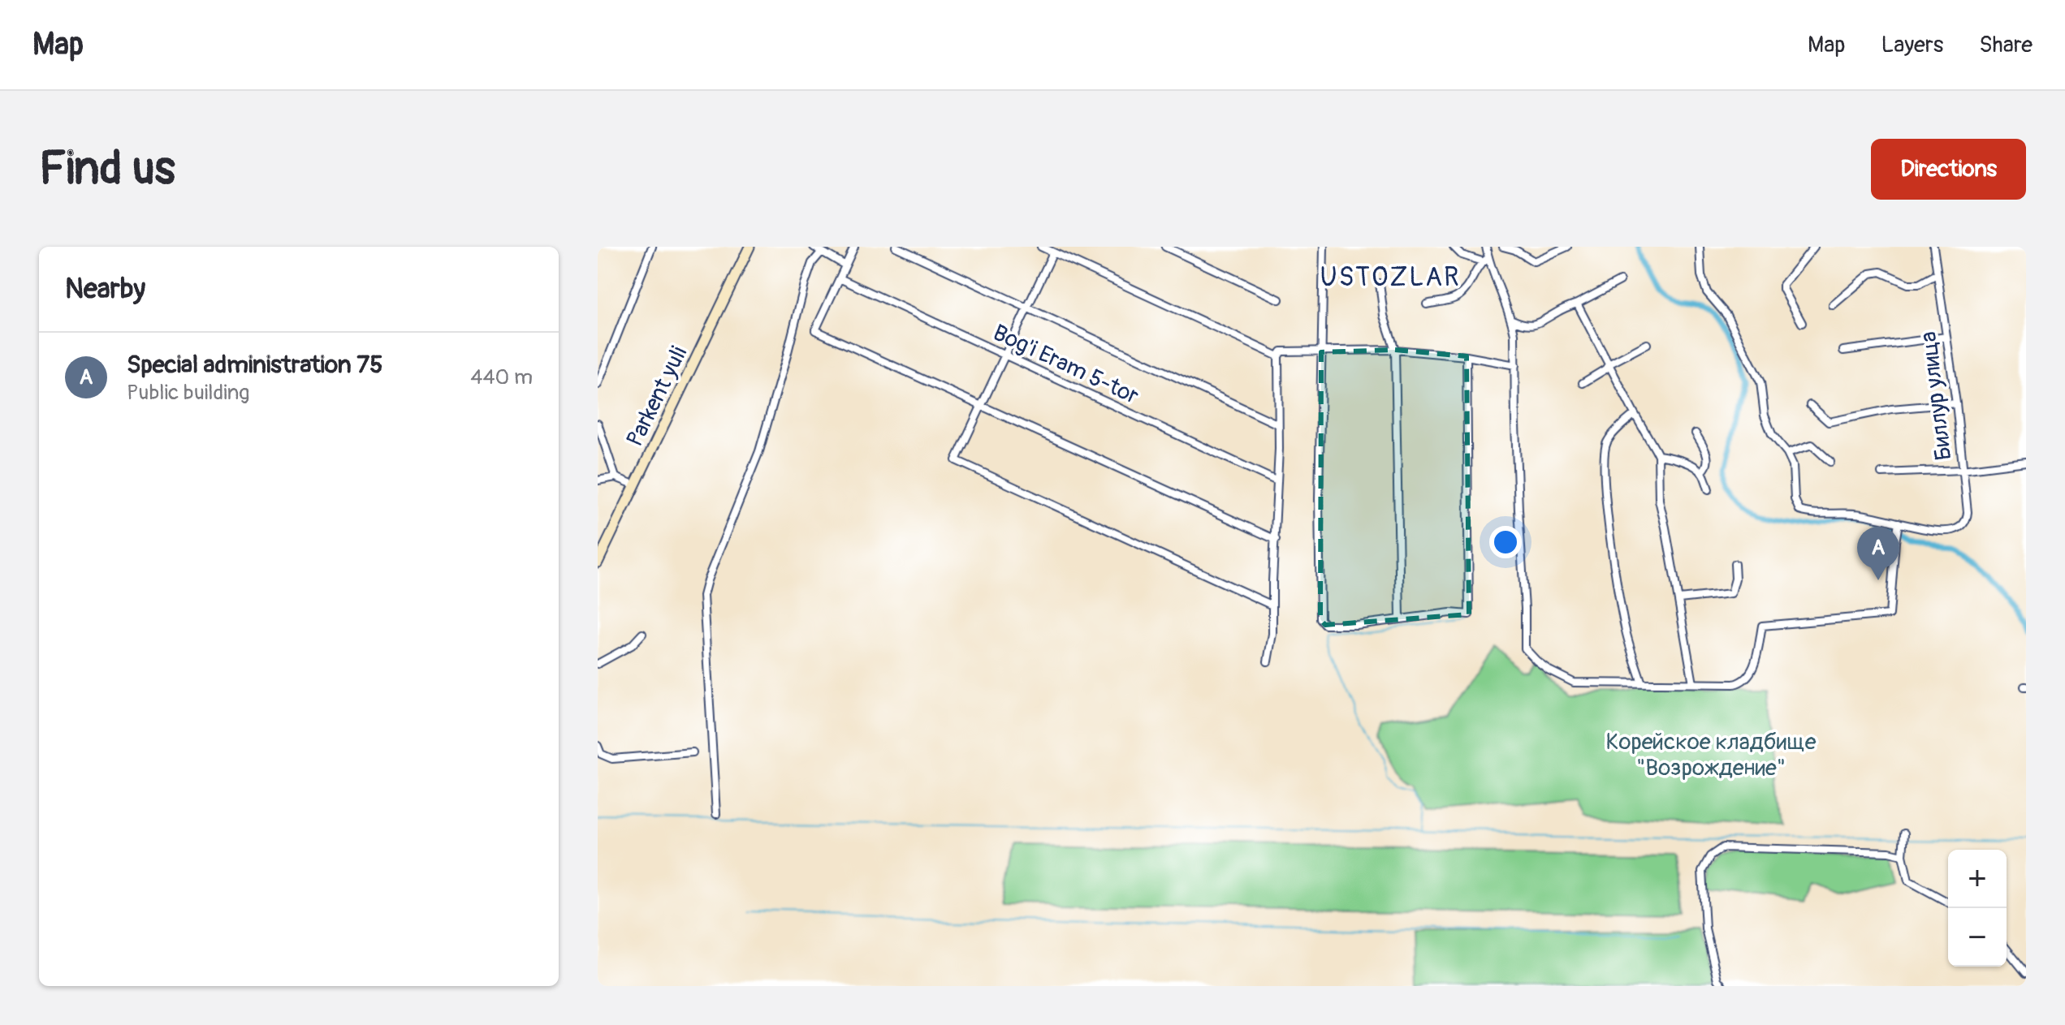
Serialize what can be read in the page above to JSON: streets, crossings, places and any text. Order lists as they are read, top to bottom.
{
  "streets": {
    "street": ["Bog'i Eram 5-tor", "Parkent yuli", "Биллур улица"]
  },
  "districts": ["USTOZLAR"],
  "parks": ["Корейское кладбище \"Возрождение\""],
  "page": {
    "header": "Map",
    "nav": ["Map", "Layers", "Share"],
    "buttons": "Directions",
    "title": "Find us",
    "heading": "Nearby",
    "list": [
      {
        "mark": "A",
        "name": "Special administration 75",
        "note": "Public building",
        "value": "440 m"
      }
    ],
    "pins": "A",
    "map_buttons": ["+", "−"]
  }
}
